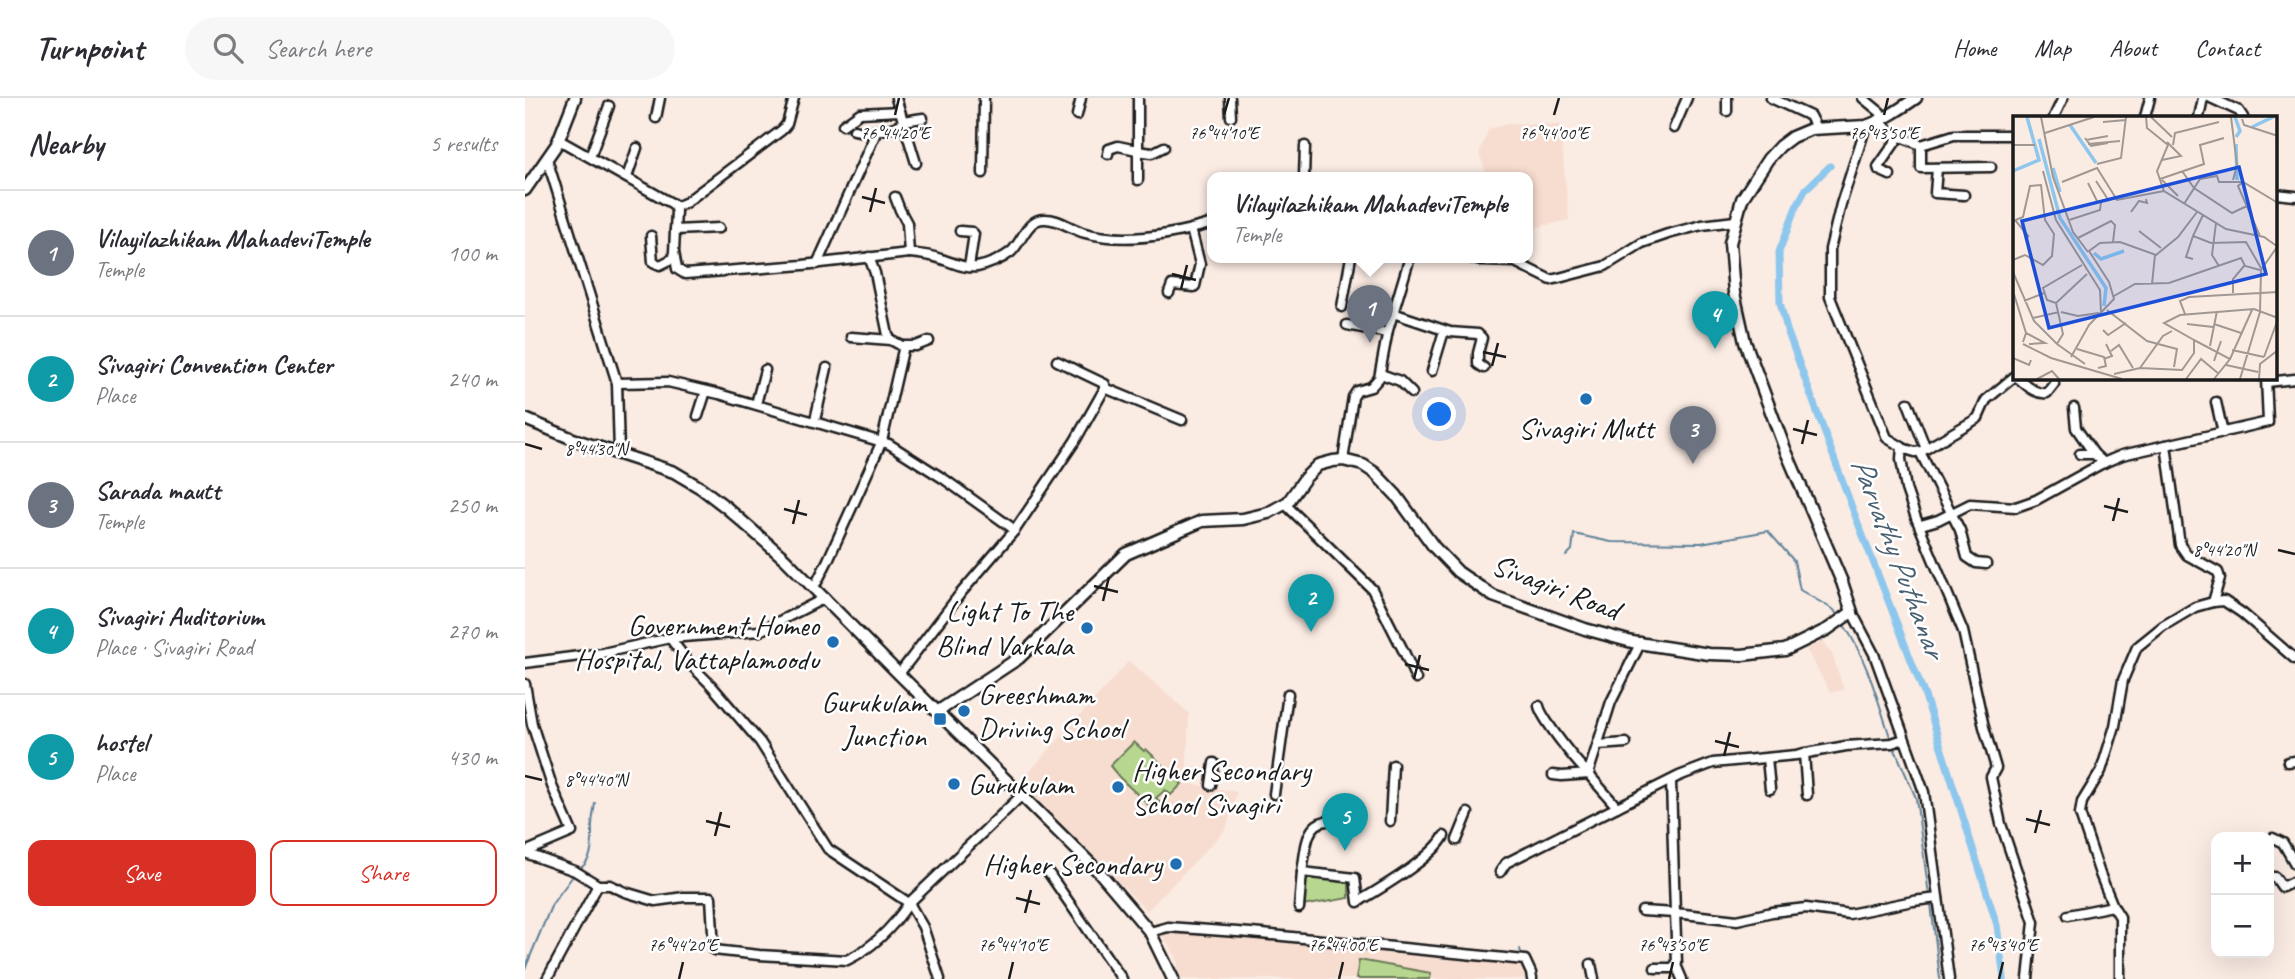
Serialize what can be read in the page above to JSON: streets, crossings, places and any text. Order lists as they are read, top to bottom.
{
  "streets": {
    "main road": ["Sivagiri Road"]
  },
  "water": ["Parvathy Puthanar"],
  "places": {
    "other": [
      "Sivagiri Mutt",
      "Light To The Blind Varkala",
      "Government Homeo Hospital, Vattaplamoodu",
      "Greeshmam Driving School",
      "Gurukulam",
      "Higher Secondary School Sivagiri",
      "Higher Secondary"
    ],
    "transit": ["Gurukulam Junction"]
  },
  "page": {
    "header": "Turnpoint",
    "search": "Search here",
    "nav": [
      "Home",
      "Map",
      "About",
      "Contact"
    ],
    "heading": ["Nearby", "5 results"],
    "popup": ["Vilayilazhikam MahadeviTemple", "Temple"],
    "list": [
      {
        "mark": "1",
        "name": "Vilayilazhikam MahadeviTemple",
        "note": "Temple",
        "value": "100 m"
      },
      {
        "mark": "2",
        "name": "Sivagiri Convention Center",
        "note": "Place",
        "value": "240 m"
      },
      {
        "mark": "3",
        "name": "Sarada mautt",
        "note": "Temple",
        "value": "250 m"
      },
      {
        "mark": "4",
        "name": "Sivagiri Auditorium",
        "note": "Place · Sivagiri Road",
        "value": "270 m"
      },
      {
        "mark": "5",
        "name": "hostel",
        "note": "Place",
        "value": "430 m"
      }
    ],
    "pins": [
      "1",
      "4",
      "3",
      "2",
      "5"
    ],
    "buttons": ["Save", "Share"],
    "map_buttons": ["+", "−"]
  },
  "coordinates": [
    "76°44'20\"E",
    "76°44'10\"E",
    "76°44'00\"E",
    "76°43'50\"E",
    "8°44'30\"N",
    "8°44'20\"N",
    "8°44'40\"N",
    "76°43'40\"E"
  ]
}
